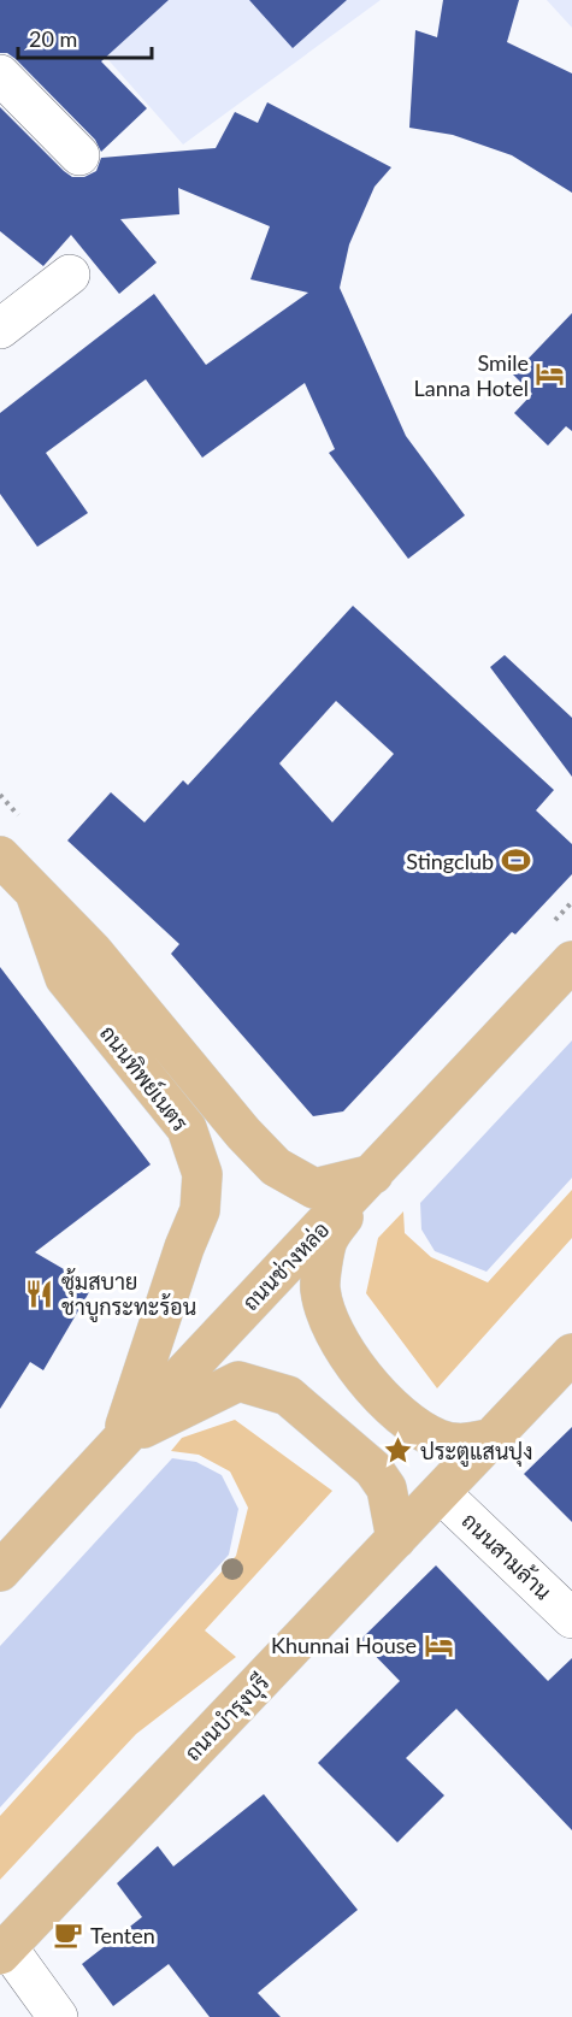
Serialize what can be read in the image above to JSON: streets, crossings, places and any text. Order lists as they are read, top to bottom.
{
  "streets": {
    "main road": ["ถนนทิพย์เนตร", "ถนนช่างหล่อ", "ถนนบำรุงบุรี"],
    "street": ["ถนนสามล้าน"]
  },
  "crossings": [
    ["ถนนทิพย์เนตร", "ถนนช่างหล่อ"],
    ["ถนนสามล้าน", "ถนนบำรุงบุรี"]
  ],
  "places": {
    "hotel": ["Smile Lanna Hotel", "Khunnai House"],
    "sports": ["Stingclub"],
    "restaurant": ["ซุ้มสบาย ชาบูกระทะร้อน"],
    "place": ["ประตูแสนปุง"],
    "cafe": ["Tenten"]
  },
  "scale_bar": "20 m"
}
